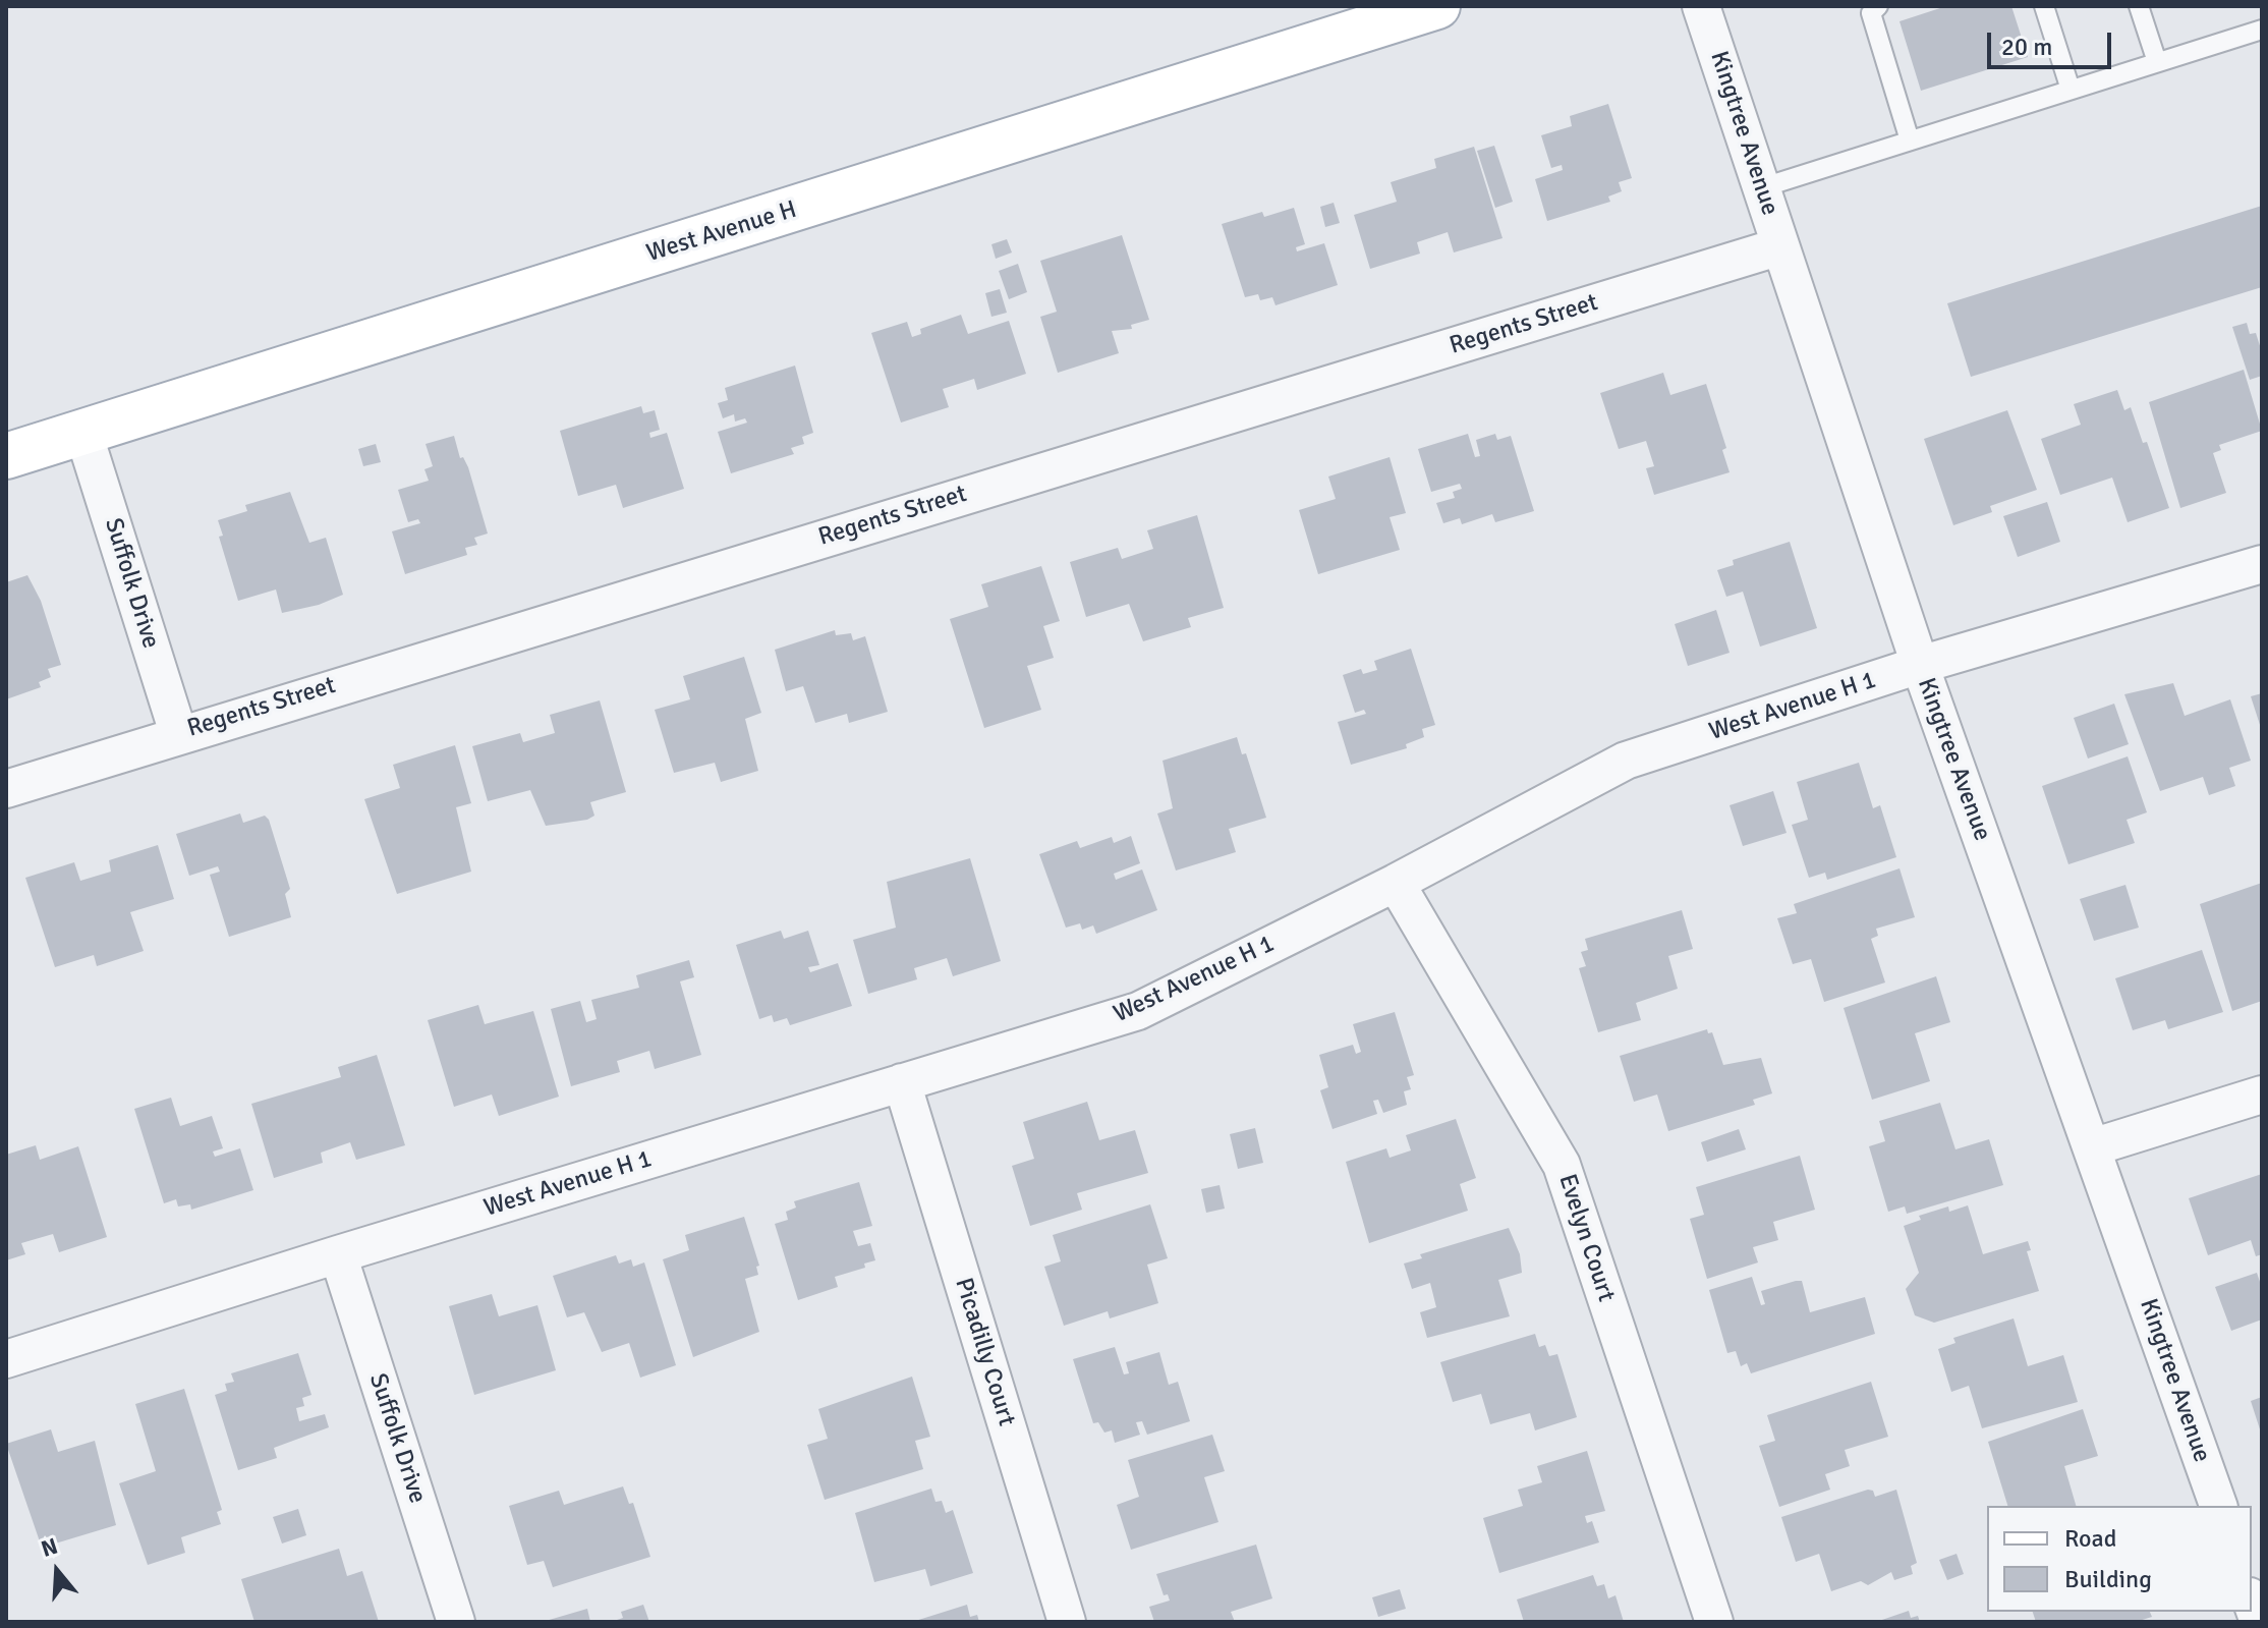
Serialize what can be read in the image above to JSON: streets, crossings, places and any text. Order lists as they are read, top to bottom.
{
  "streets": {
    "main road": ["West Avenue H"],
    "street": [
      "Kingtree Avenue",
      "Regents Street",
      "Suffolk Drive",
      "West Avenue H 1",
      "Evelyn Court",
      "Picadilly Court"
    ]
  },
  "crossings": [
    ["Kingtree Avenue", "Regents Street"],
    ["Kingtree Avenue", "West Avenue H 1"],
    ["West Avenue H", "Suffolk Drive"],
    ["Regents Street", "Suffolk Drive"],
    ["Suffolk Drive", "West Avenue H 1"],
    ["West Avenue H 1", "Evelyn Court"],
    ["West Avenue H 1", "Picadilly Court"]
  ],
  "legend": ["Road", "Building"],
  "scale_bar": "20 m",
  "north": "top"
}
